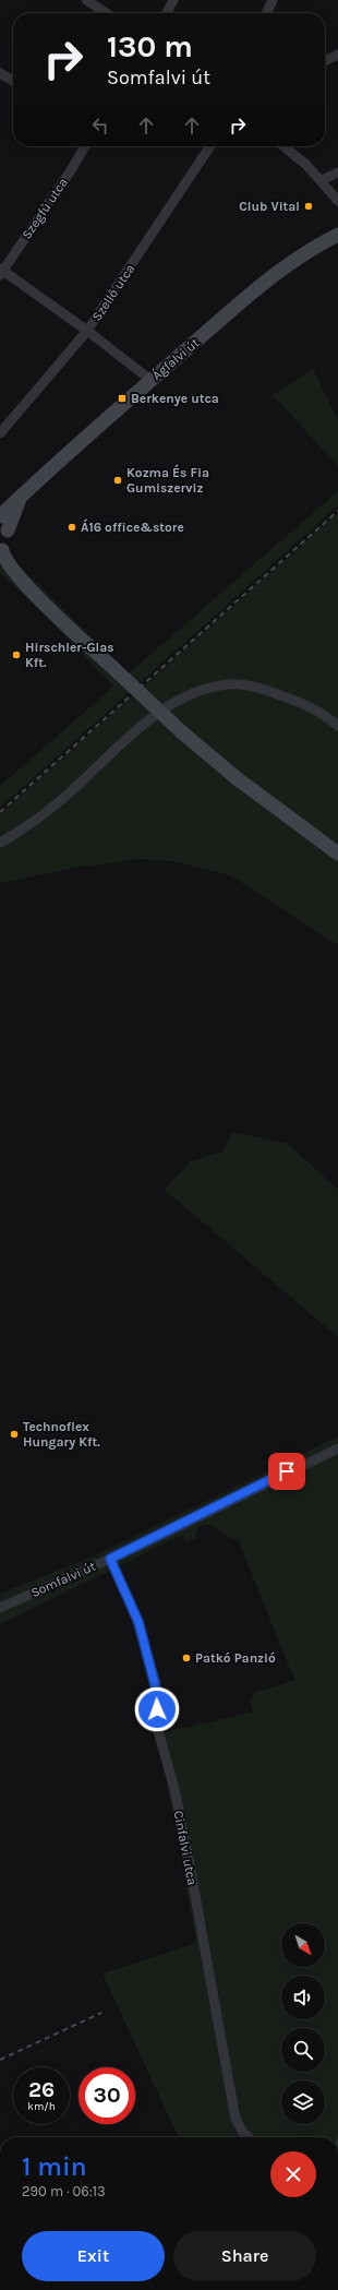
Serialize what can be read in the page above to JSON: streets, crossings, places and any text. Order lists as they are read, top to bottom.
{
  "streets": {
    "street": [
      "Szegfű utca",
      "Szellő utca",
      "Ágfalvi út",
      "Somfalvi út",
      "Cinfalvi utca"
    ]
  },
  "crossings": [
    ["Somfalvi út", "Cinfalvi utca"]
  ],
  "places": {
    "other": [
      "Club Vital",
      "Kozma És Fia Gumiszerviz",
      "Á16 office&store",
      "Hirschler-Glas Kft.",
      "Technoflex Hungary Kft.",
      "Patkó Panzió"
    ],
    "transit": ["Berkenye utca"]
  },
  "north": "bottom right",
  "page": {
    "turn": ["130 m", "Somfalvi út"],
    "speed": "26 km/h",
    "limit": "30",
    "heading": ["1 min", "290 m · 06:13"],
    "buttons": ["Exit", "Share"]
  }
}
